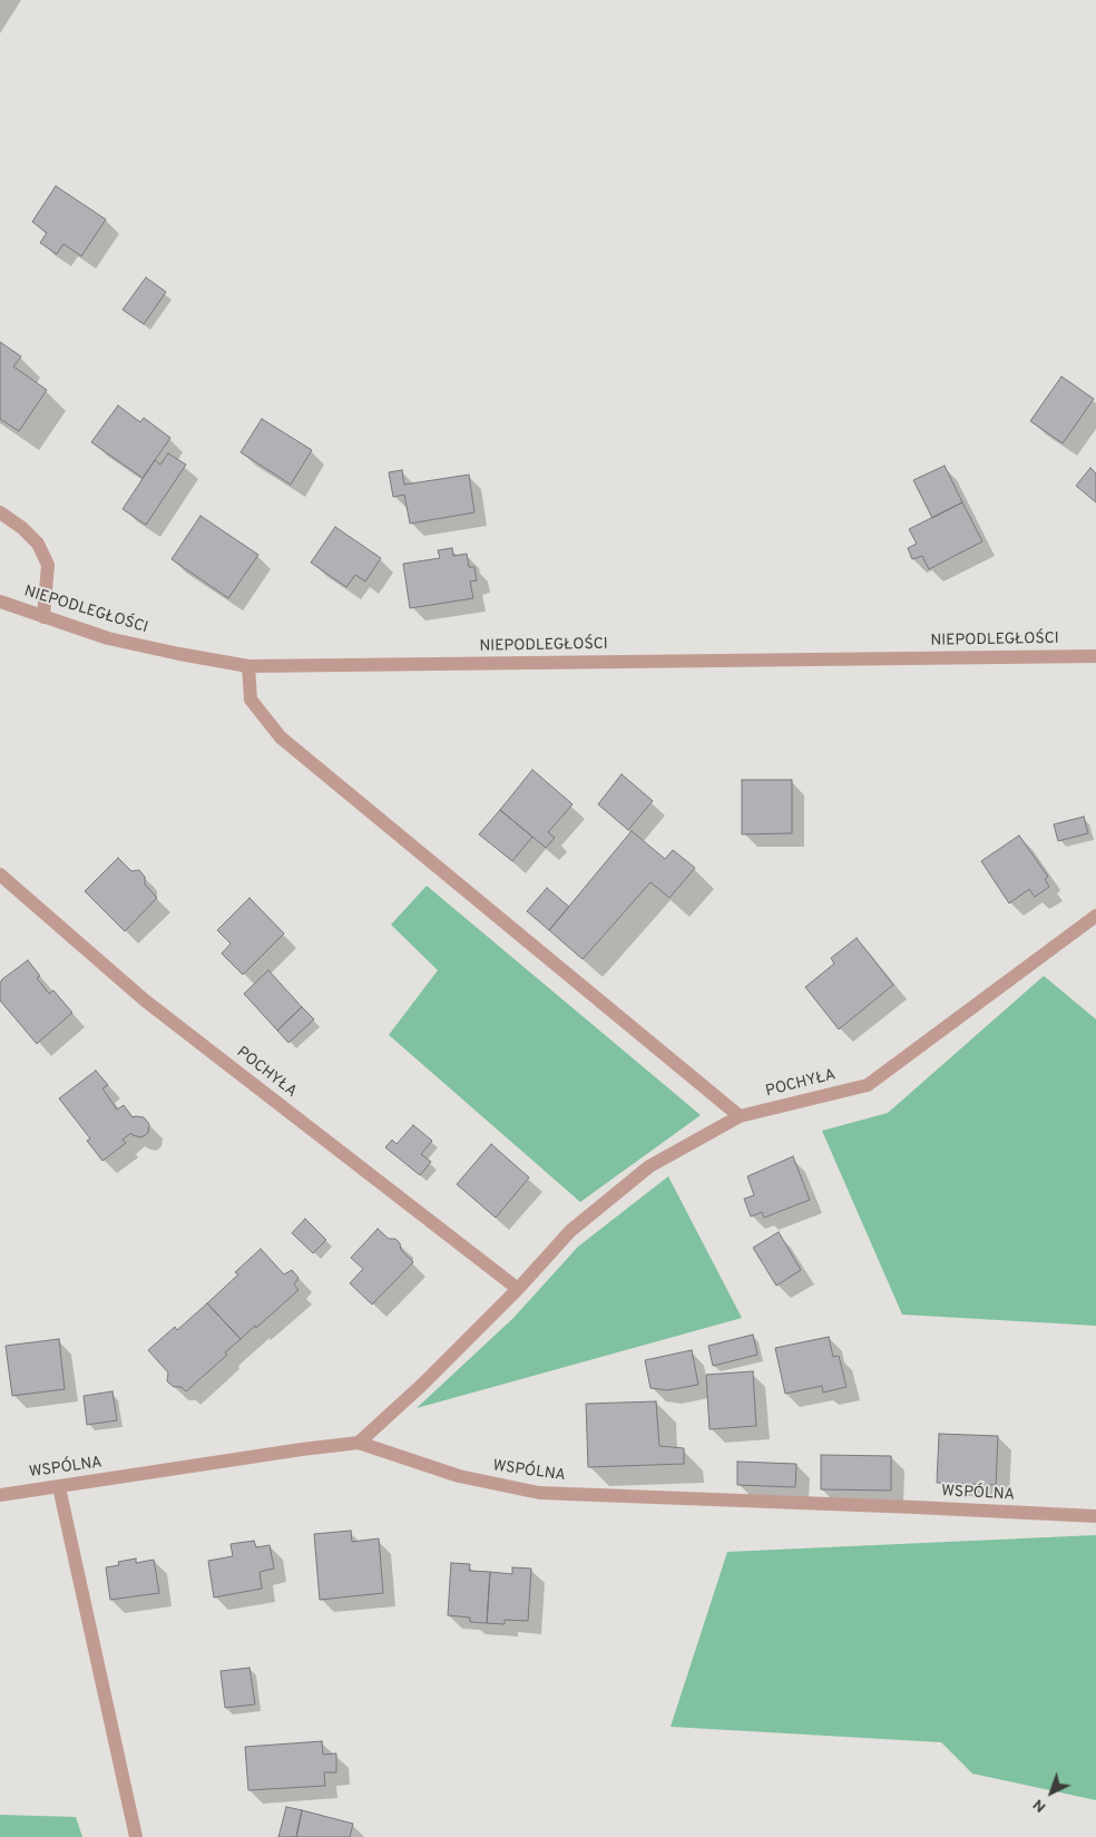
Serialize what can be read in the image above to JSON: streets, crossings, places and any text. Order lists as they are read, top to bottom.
{
  "streets": {
    "street": ["NIEPODLEGŁOŚCI", "POCHYŁA", "WSPÓLNA"]
  },
  "crossings": [
    ["POCHYŁA", "WSPÓLNA"]
  ],
  "north": "bottom left"
}
